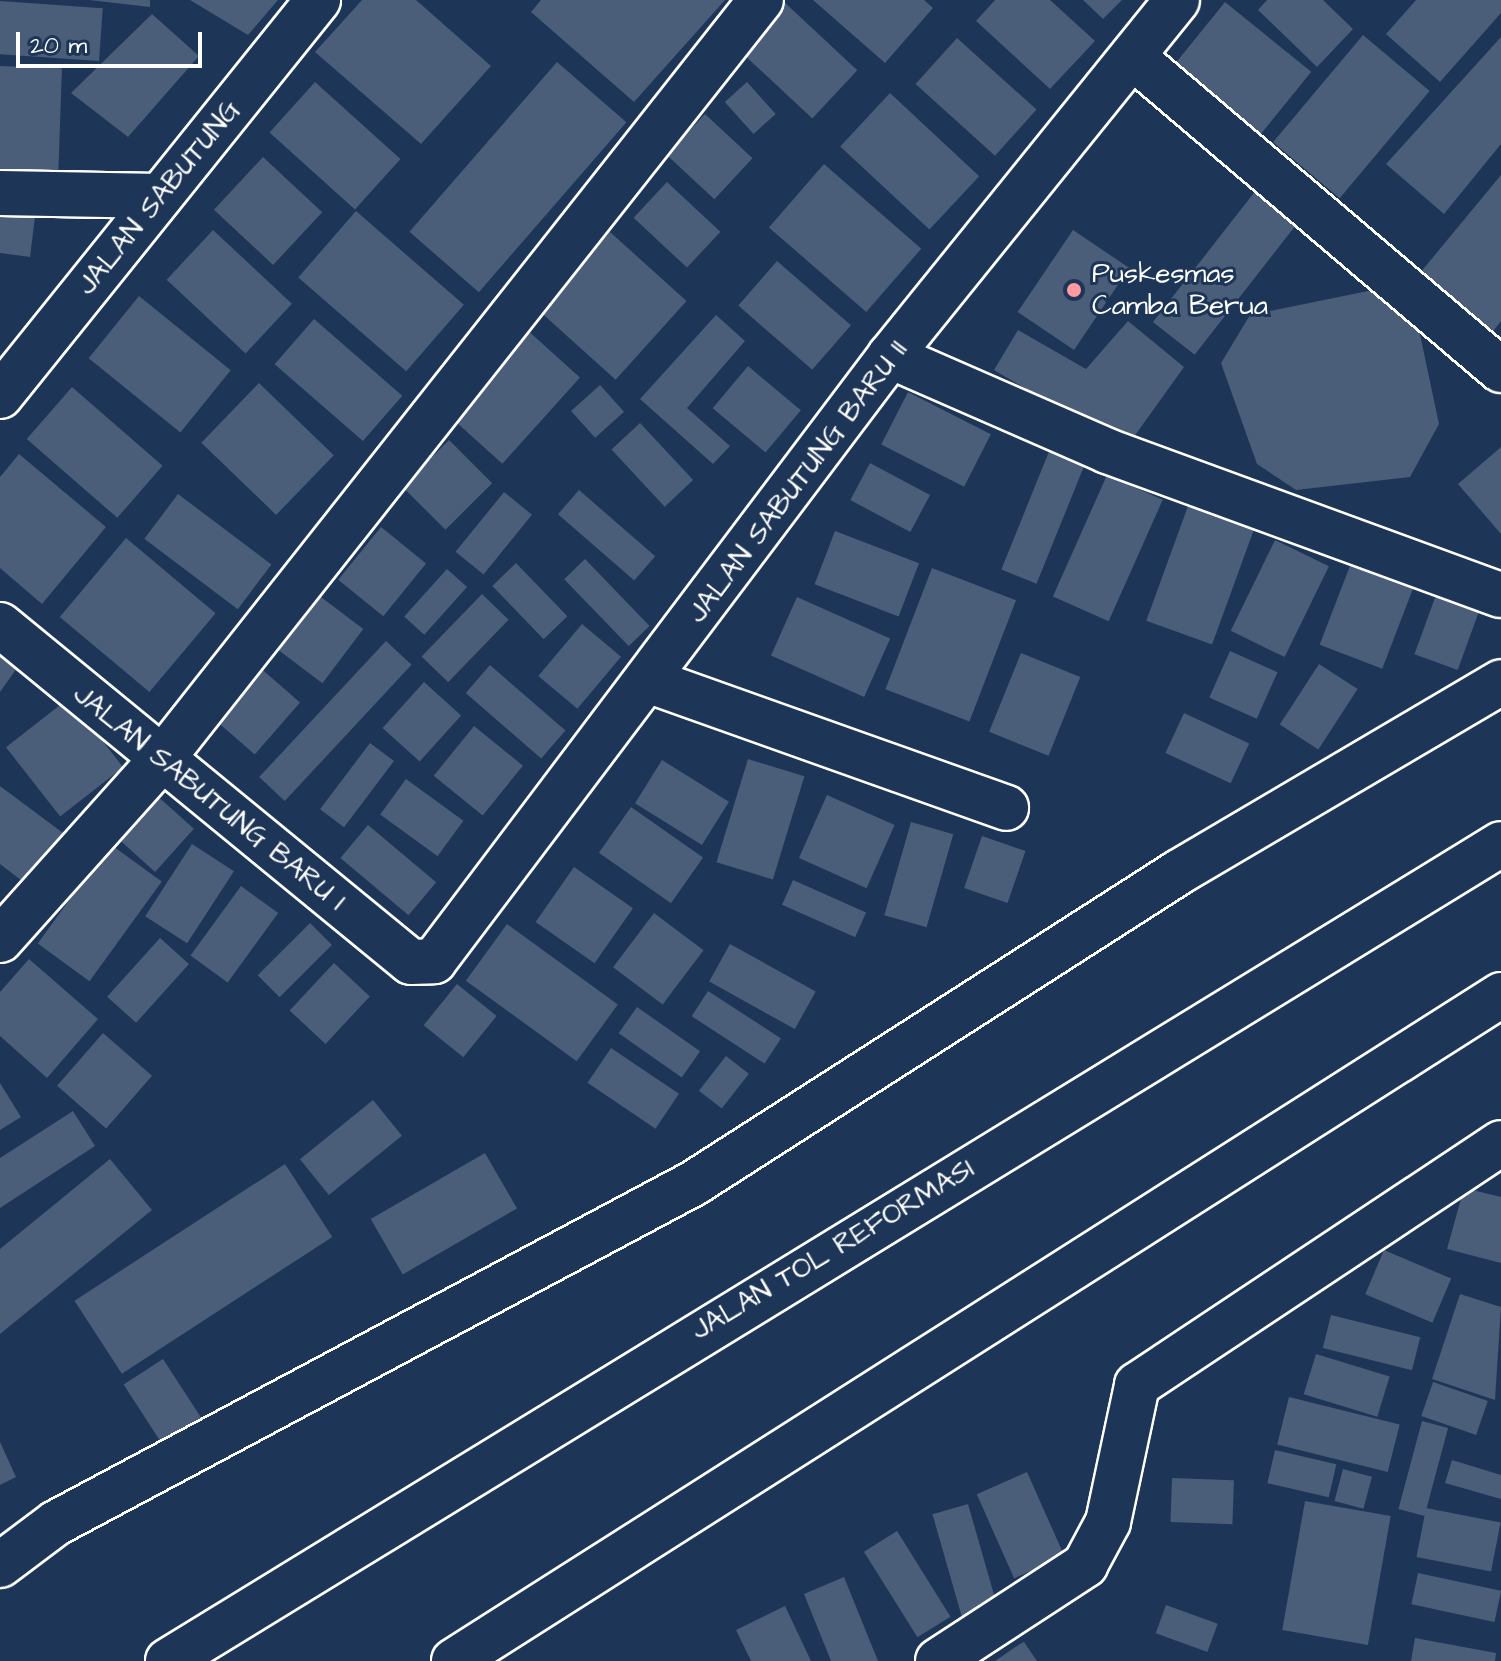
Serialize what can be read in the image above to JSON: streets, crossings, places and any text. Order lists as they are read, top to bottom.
{
  "streets": {
    "main road": [
      "JALAN SABUTUNG",
      "JALAN SABUTUNG BARU II",
      "JALAN SABUTUNG BARU I",
      "JALAN TOL REFORMASI"
    ]
  },
  "crossings": [
    ["JALAN SABUTUNG BARU II", "JALAN SABUTUNG BARU I"]
  ],
  "places": ["Puskesmas Camba Berua"],
  "scale_bar": "20 m"
}
